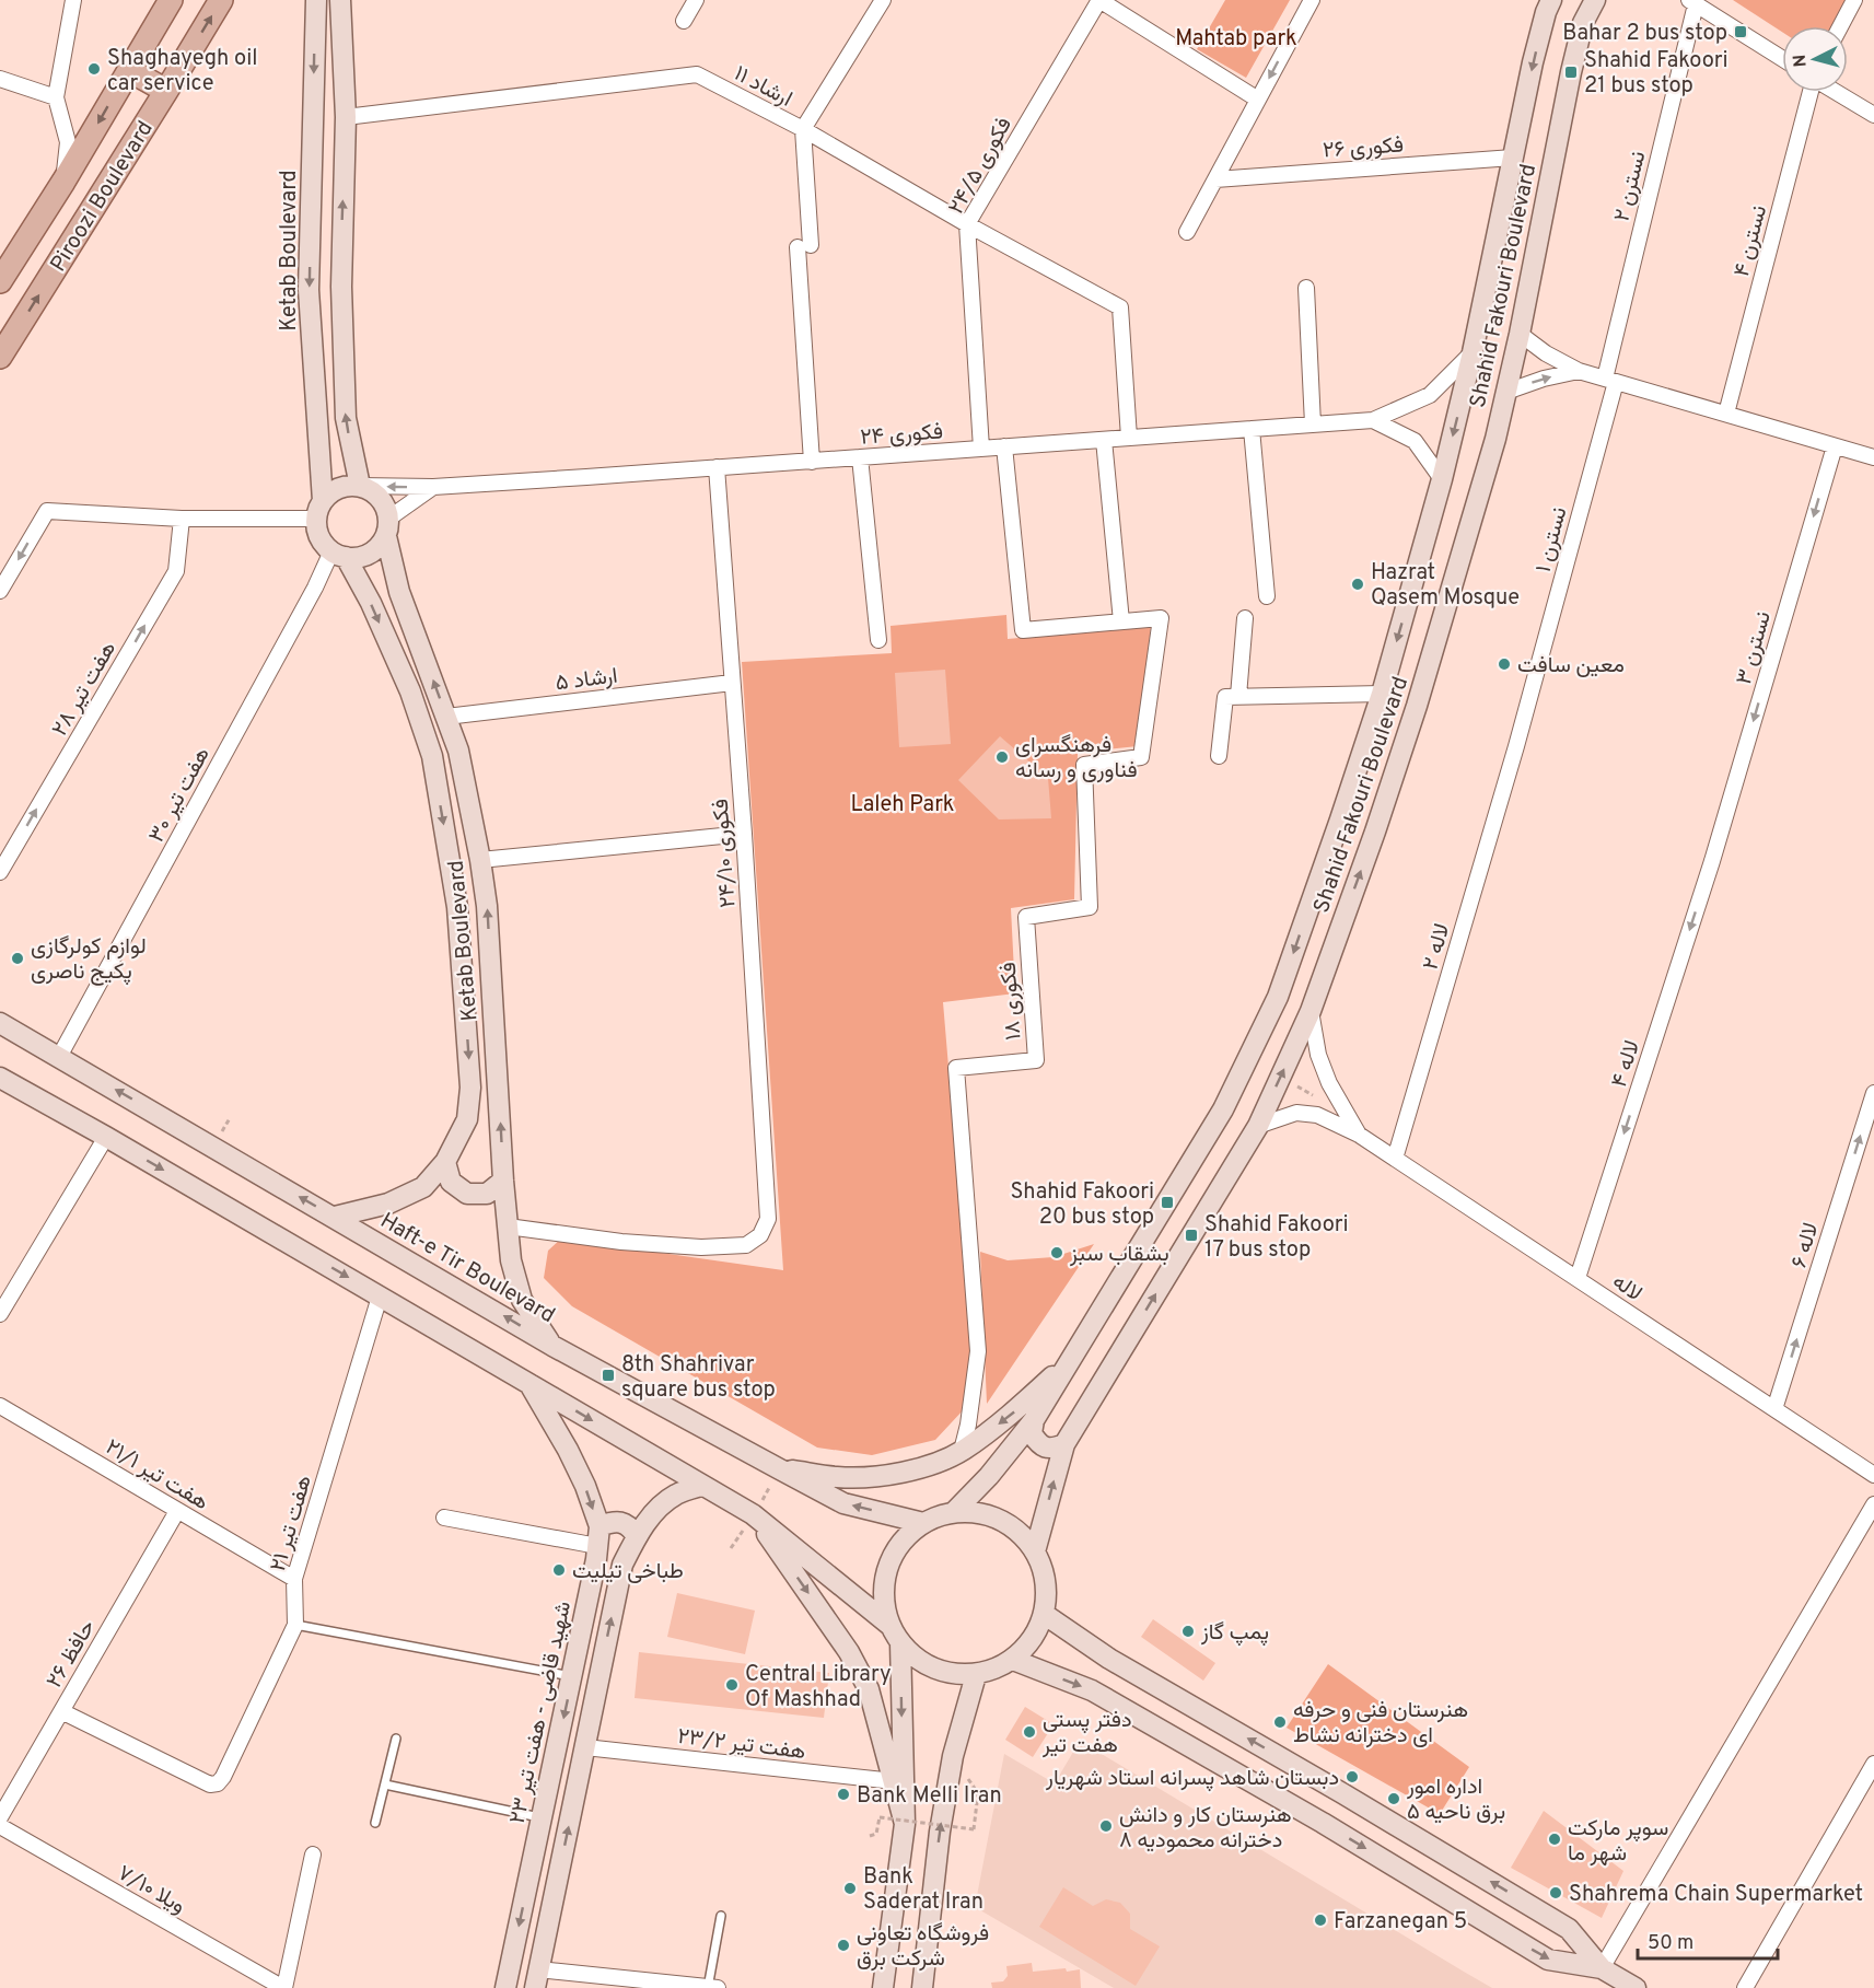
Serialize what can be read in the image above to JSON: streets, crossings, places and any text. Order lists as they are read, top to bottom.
{
  "streets": {
    "main road": [
      "Piroozi Boulevard",
      "Ketab Boulevard",
      "Shahid Fakouri Boulevard",
      "Haft-e Tir Boulevard",
      "شهید قاضی - هفت تیر ۲۳"
    ],
    "street": [
      "ارشاد ۱۱",
      "فکوری ۲۶",
      "فکوری ۲۴/۵",
      "نسترن ۲",
      "نسترن ۴",
      "فکوری ۲۴",
      "نسترن ۱",
      "نسترن ۳",
      "ارشاد ۵",
      "هفت تیر ۲۸",
      "هفت تیر ۳۰",
      "فکوری ۲۴/۱۰",
      "لاله ۲",
      "فکوری ١٨",
      "لاله ۴",
      "لاله ۶",
      "لاله",
      "هفت تیر ۲۱/۱",
      "هفت تیر ۲۱",
      "حافظ ۲۶",
      "هفت تیر ۲۳/۲",
      "ویلا ۷/۱۰"
    ]
  },
  "crossings": [
    ["ارشاد ۱۱", "فکوری ۲۴/۵"],
    ["ارشاد ۱۱", "فکوری ۲۴"],
    ["فکوری ۲۶", "Shahid Fakouri Boulevard"],
    ["فکوری ۲۴/۵", "فکوری ۲۴"],
    ["نسترن ۲", "نسترن ۱"],
    ["Ketab Boulevard", "فکوری ۲۴"],
    ["Ketab Boulevard", "ارشاد ۵"],
    ["Ketab Boulevard", "هفت تیر ۳۰"],
    ["Ketab Boulevard", "فکوری ۲۴/۱۰"],
    ["Ketab Boulevard", "Haft-e Tir Boulevard"],
    ["Shahid Fakouri Boulevard", "Haft-e Tir Boulevard"],
    ["Shahid Fakouri Boulevard", "لاله"],
    ["فکوری ۲۴", "هفت تیر ۳۰"],
    ["فکوری ۲۴", "فکوری ۲۴/۱۰"],
    ["نسترن ۱", "لاله ۲"],
    ["نسترن ۳", "لاله ۴"],
    ["ارشاد ۵", "فکوری ۲۴/۱۰"],
    ["هفت تیر ۳۰", "Haft-e Tir Boulevard"],
    ["لاله ۲", "لاله"],
    ["لاله ۴", "لاله"],
    ["لاله ۶", "لاله"],
    ["هفت تیر ۲۱/۱", "هفت تیر ۲۱"],
    ["هفت تیر ۲۱/۱", "حافظ ۲۶"],
    ["هفت تیر ۲۱", "حافظ ۲۶"]
  ],
  "one_way": [
    "نسترن ۳",
    "هفت تیر ۲۸",
    "لاله ۴",
    "لاله ۶"
  ],
  "parks": ["Mahtab park", "Laleh Park"],
  "places": {
    "transit": [
      "Bahar 2 bus stop",
      "Shahid Fakoori 21 bus stop",
      "Shahid Fakoori 20 bus stop",
      "Shahid Fakoori 17 bus stop",
      "8th Shahrivar square bus stop"
    ],
    "other": [
      "Shaghayegh oil car service",
      "Hazrat Qasem Mosque",
      "معین سافت",
      "فرهنگسرای فناوری و رسانه",
      "لوازم کولرگازی پکیج ناصری",
      "بشقاب سبز",
      "طباخی تیلیت",
      "پمپ گاز",
      "Central Library Of Mashhad",
      "هنرستان فنی و حرفه ای دخترانه نشاط",
      "دفتر پستی هفت تیر",
      "دبستان شاهد پسرانه استاد شهریار",
      "Bank Melli Iran",
      "اداره امور برق ناحیه ۵",
      "هنرستان کار و دانش دخترانه محمودیه ۸",
      "سوپر مارکت شهر ما",
      "Bank Saderat Iran",
      "Shahrema Chain Supermarket",
      "Farzanegan 5",
      "فروشگاه تعاونی شرکت برق"
    ]
  },
  "scale_bar": "50 m",
  "north": "left"
}
